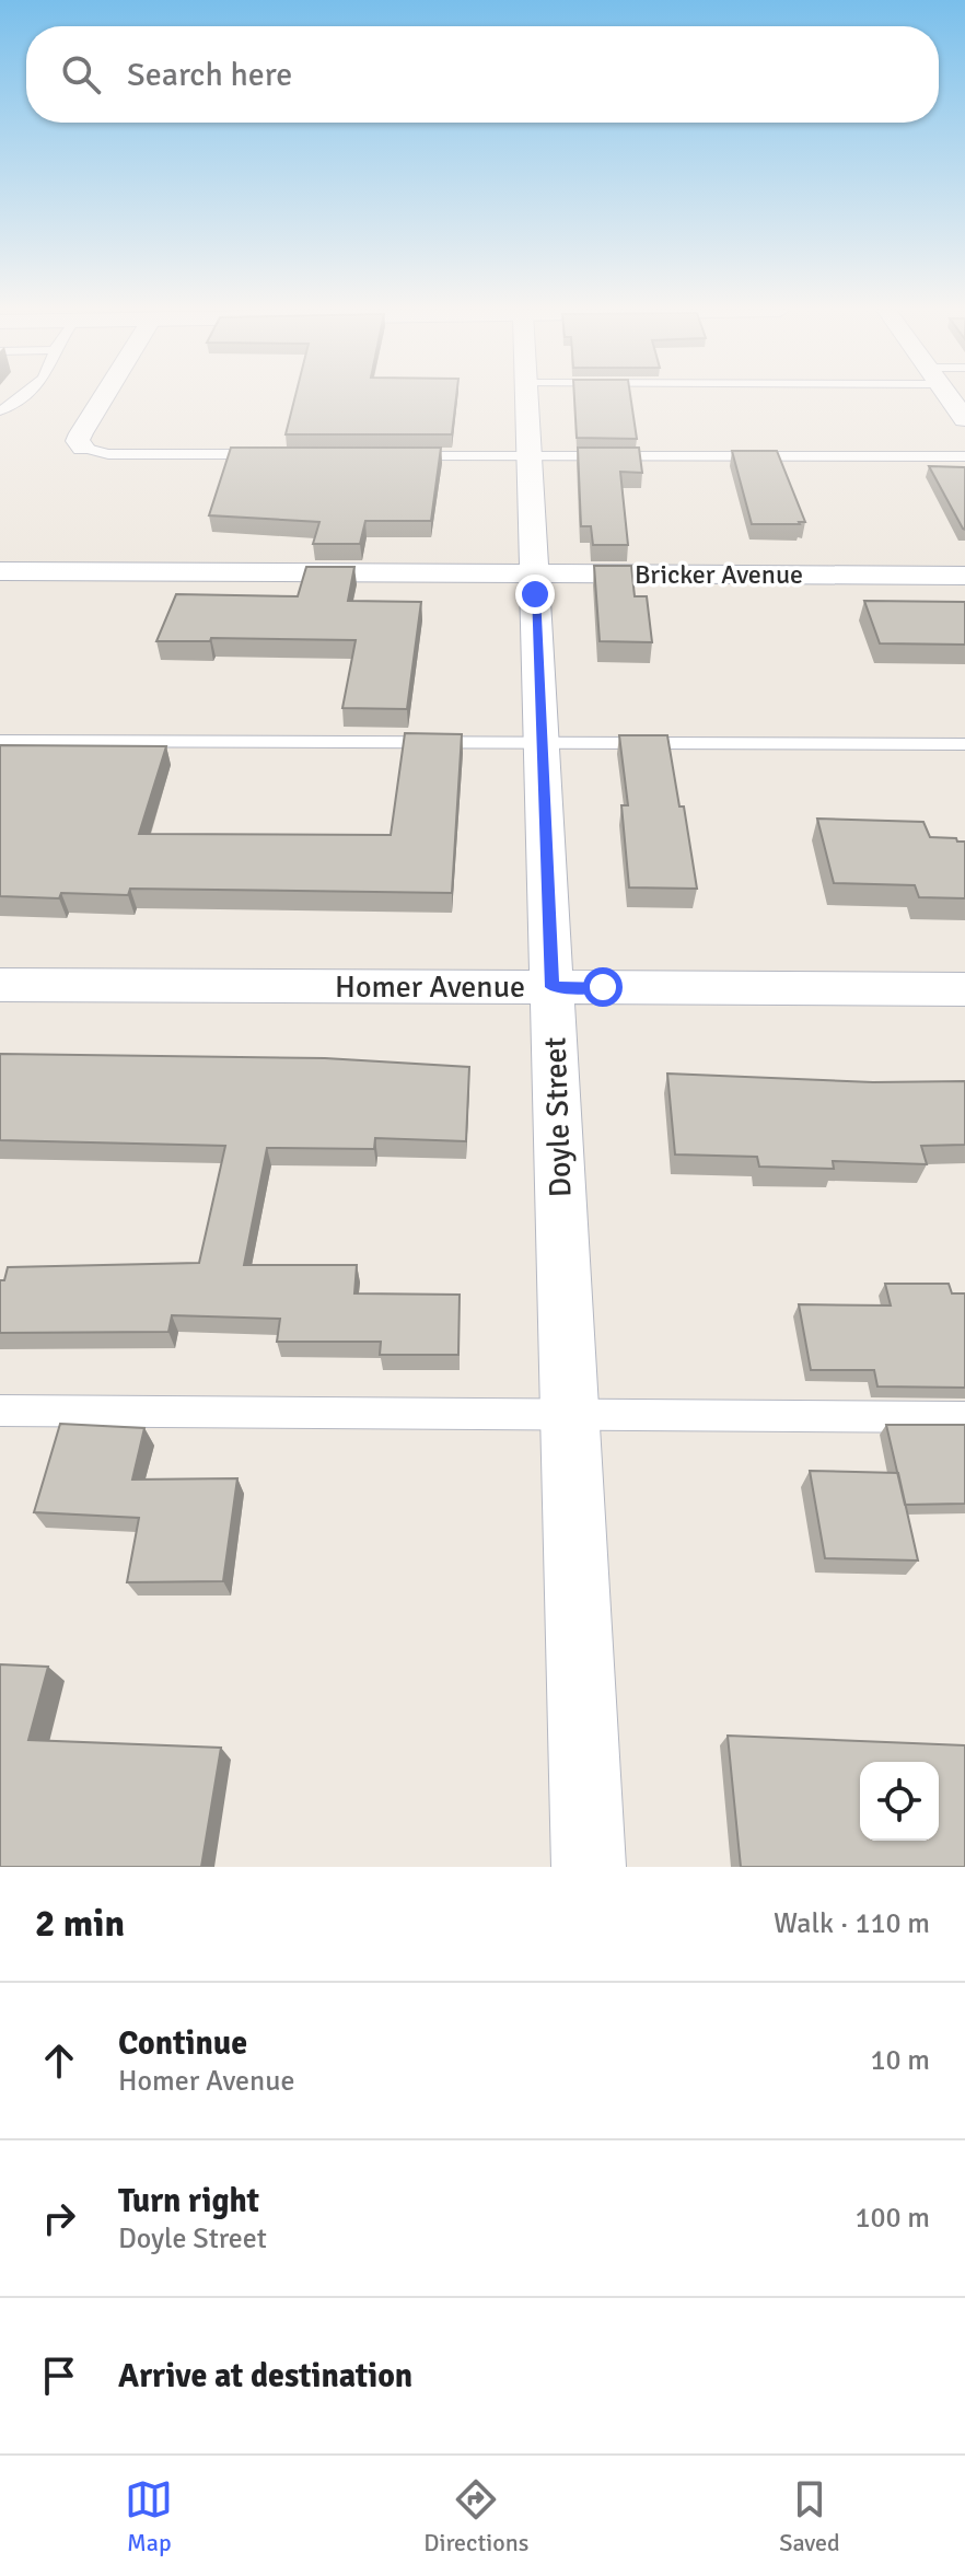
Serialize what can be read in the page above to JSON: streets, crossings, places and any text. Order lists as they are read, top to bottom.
{
  "streets": {
    "street": ["Bricker Avenue", "Homer Avenue", "Doyle Street"]
  },
  "crossings": [
    ["Bricker Avenue", "Doyle Street"],
    ["Homer Avenue", "Doyle Street"]
  ],
  "page": {
    "search": "Search here",
    "heading": ["2 min", "Walk · 110 m"],
    "list": [
      ["Continue", "Homer Avenue", "10 m"],
      ["Turn right", "Doyle Street", "100 m"],
      "Arrive at destination"
    ],
    "nav": ["Map", "Directions", "Saved"]
  }
}
